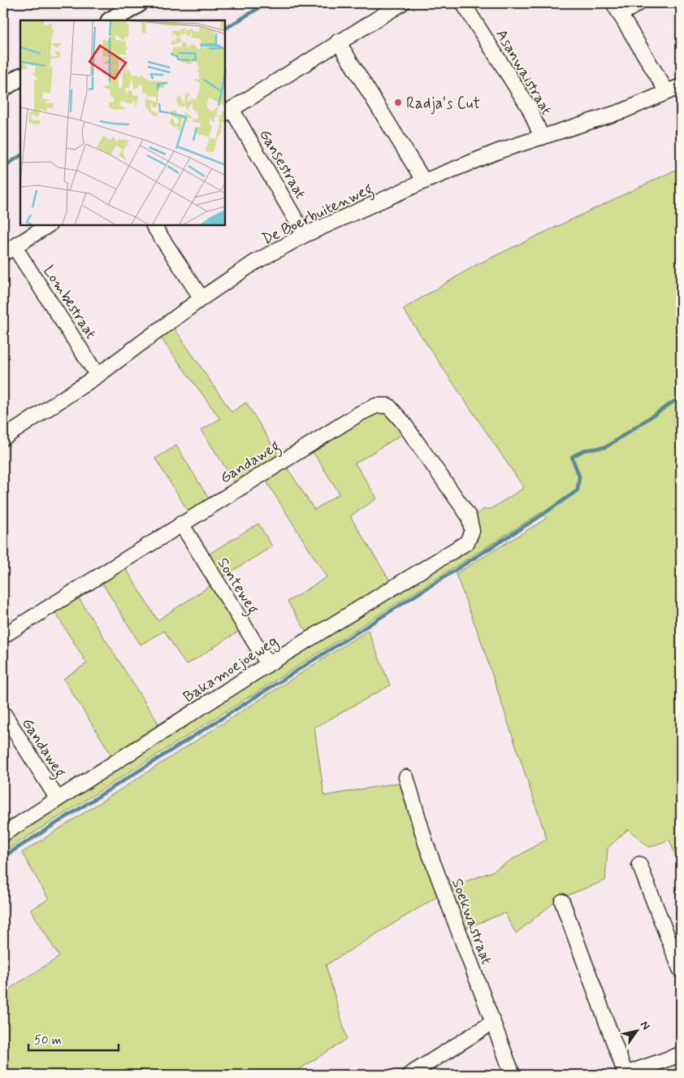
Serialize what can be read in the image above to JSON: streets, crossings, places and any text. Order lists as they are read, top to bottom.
{
  "streets": {
    "street": [
      "Asanwaistraat",
      "Gansestraat",
      "De Boerbuitenweg",
      "Lombestraat",
      "Gandaweg",
      "Sonteweg",
      "Bakamoejoeweg",
      "Soekwastraat"
    ]
  },
  "crossings": [
    ["Asanwaistraat", "De Boerbuitenweg"],
    ["Gansestraat", "De Boerbuitenweg"],
    ["De Boerbuitenweg", "Lombestraat"],
    ["Gandaweg", "Sonteweg"],
    ["Gandaweg", "Bakamoejoeweg"],
    ["Sonteweg", "Bakamoejoeweg"]
  ],
  "places": ["Radja's Cut"],
  "scale_bar": "50 m",
  "north": "top right"
}
